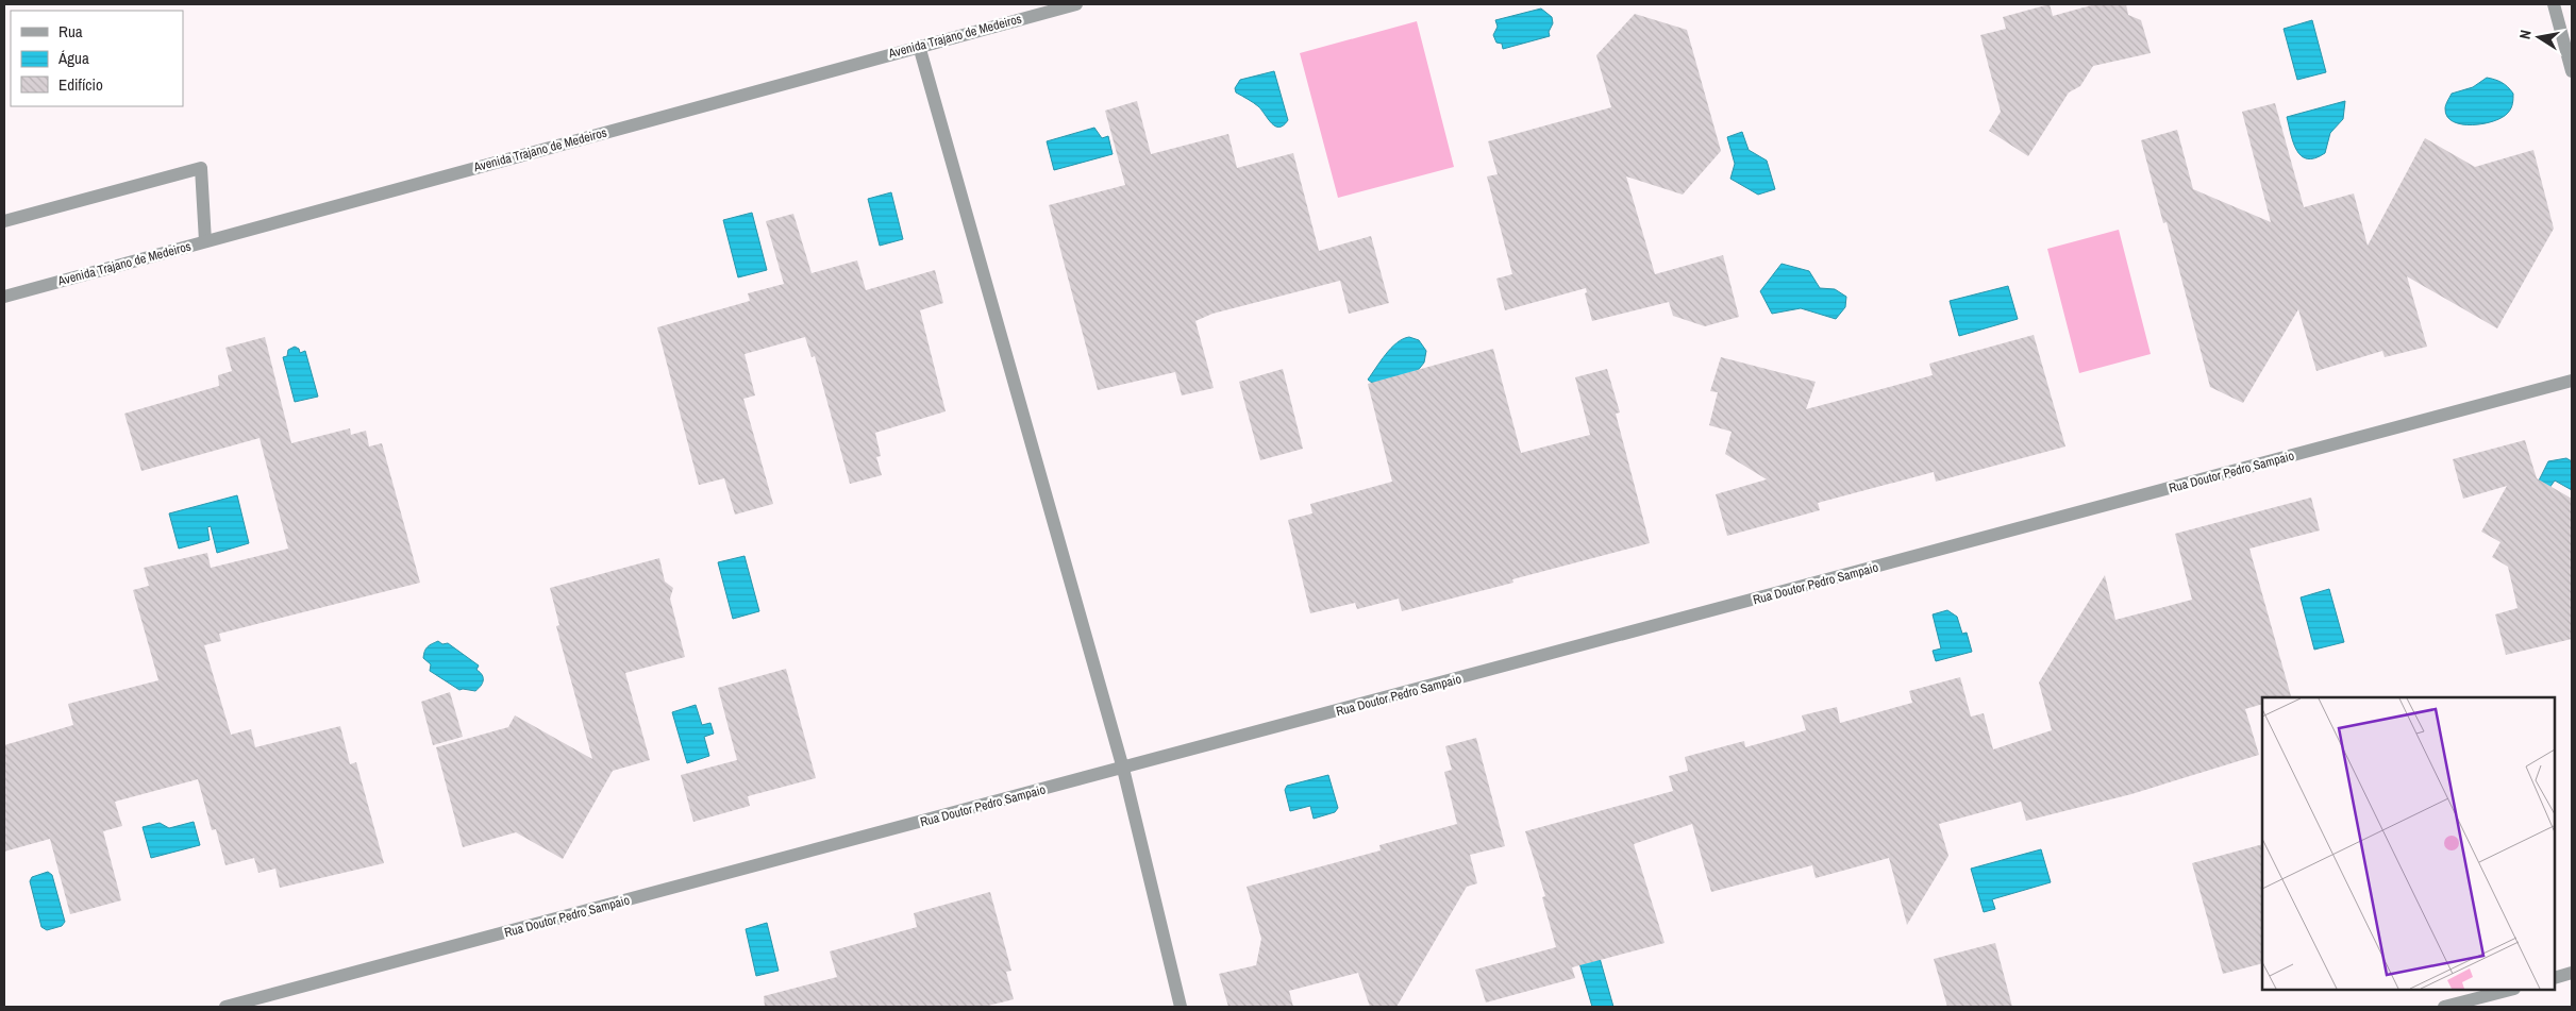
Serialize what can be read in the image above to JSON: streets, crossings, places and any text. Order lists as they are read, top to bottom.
{
  "streets": {
    "street": ["Avenida Trajano de Medeiros", "Rua Doutor Pedro Sampaio"]
  },
  "legend": ["Rua", "Água", "Edifício"],
  "north": "left"
}
